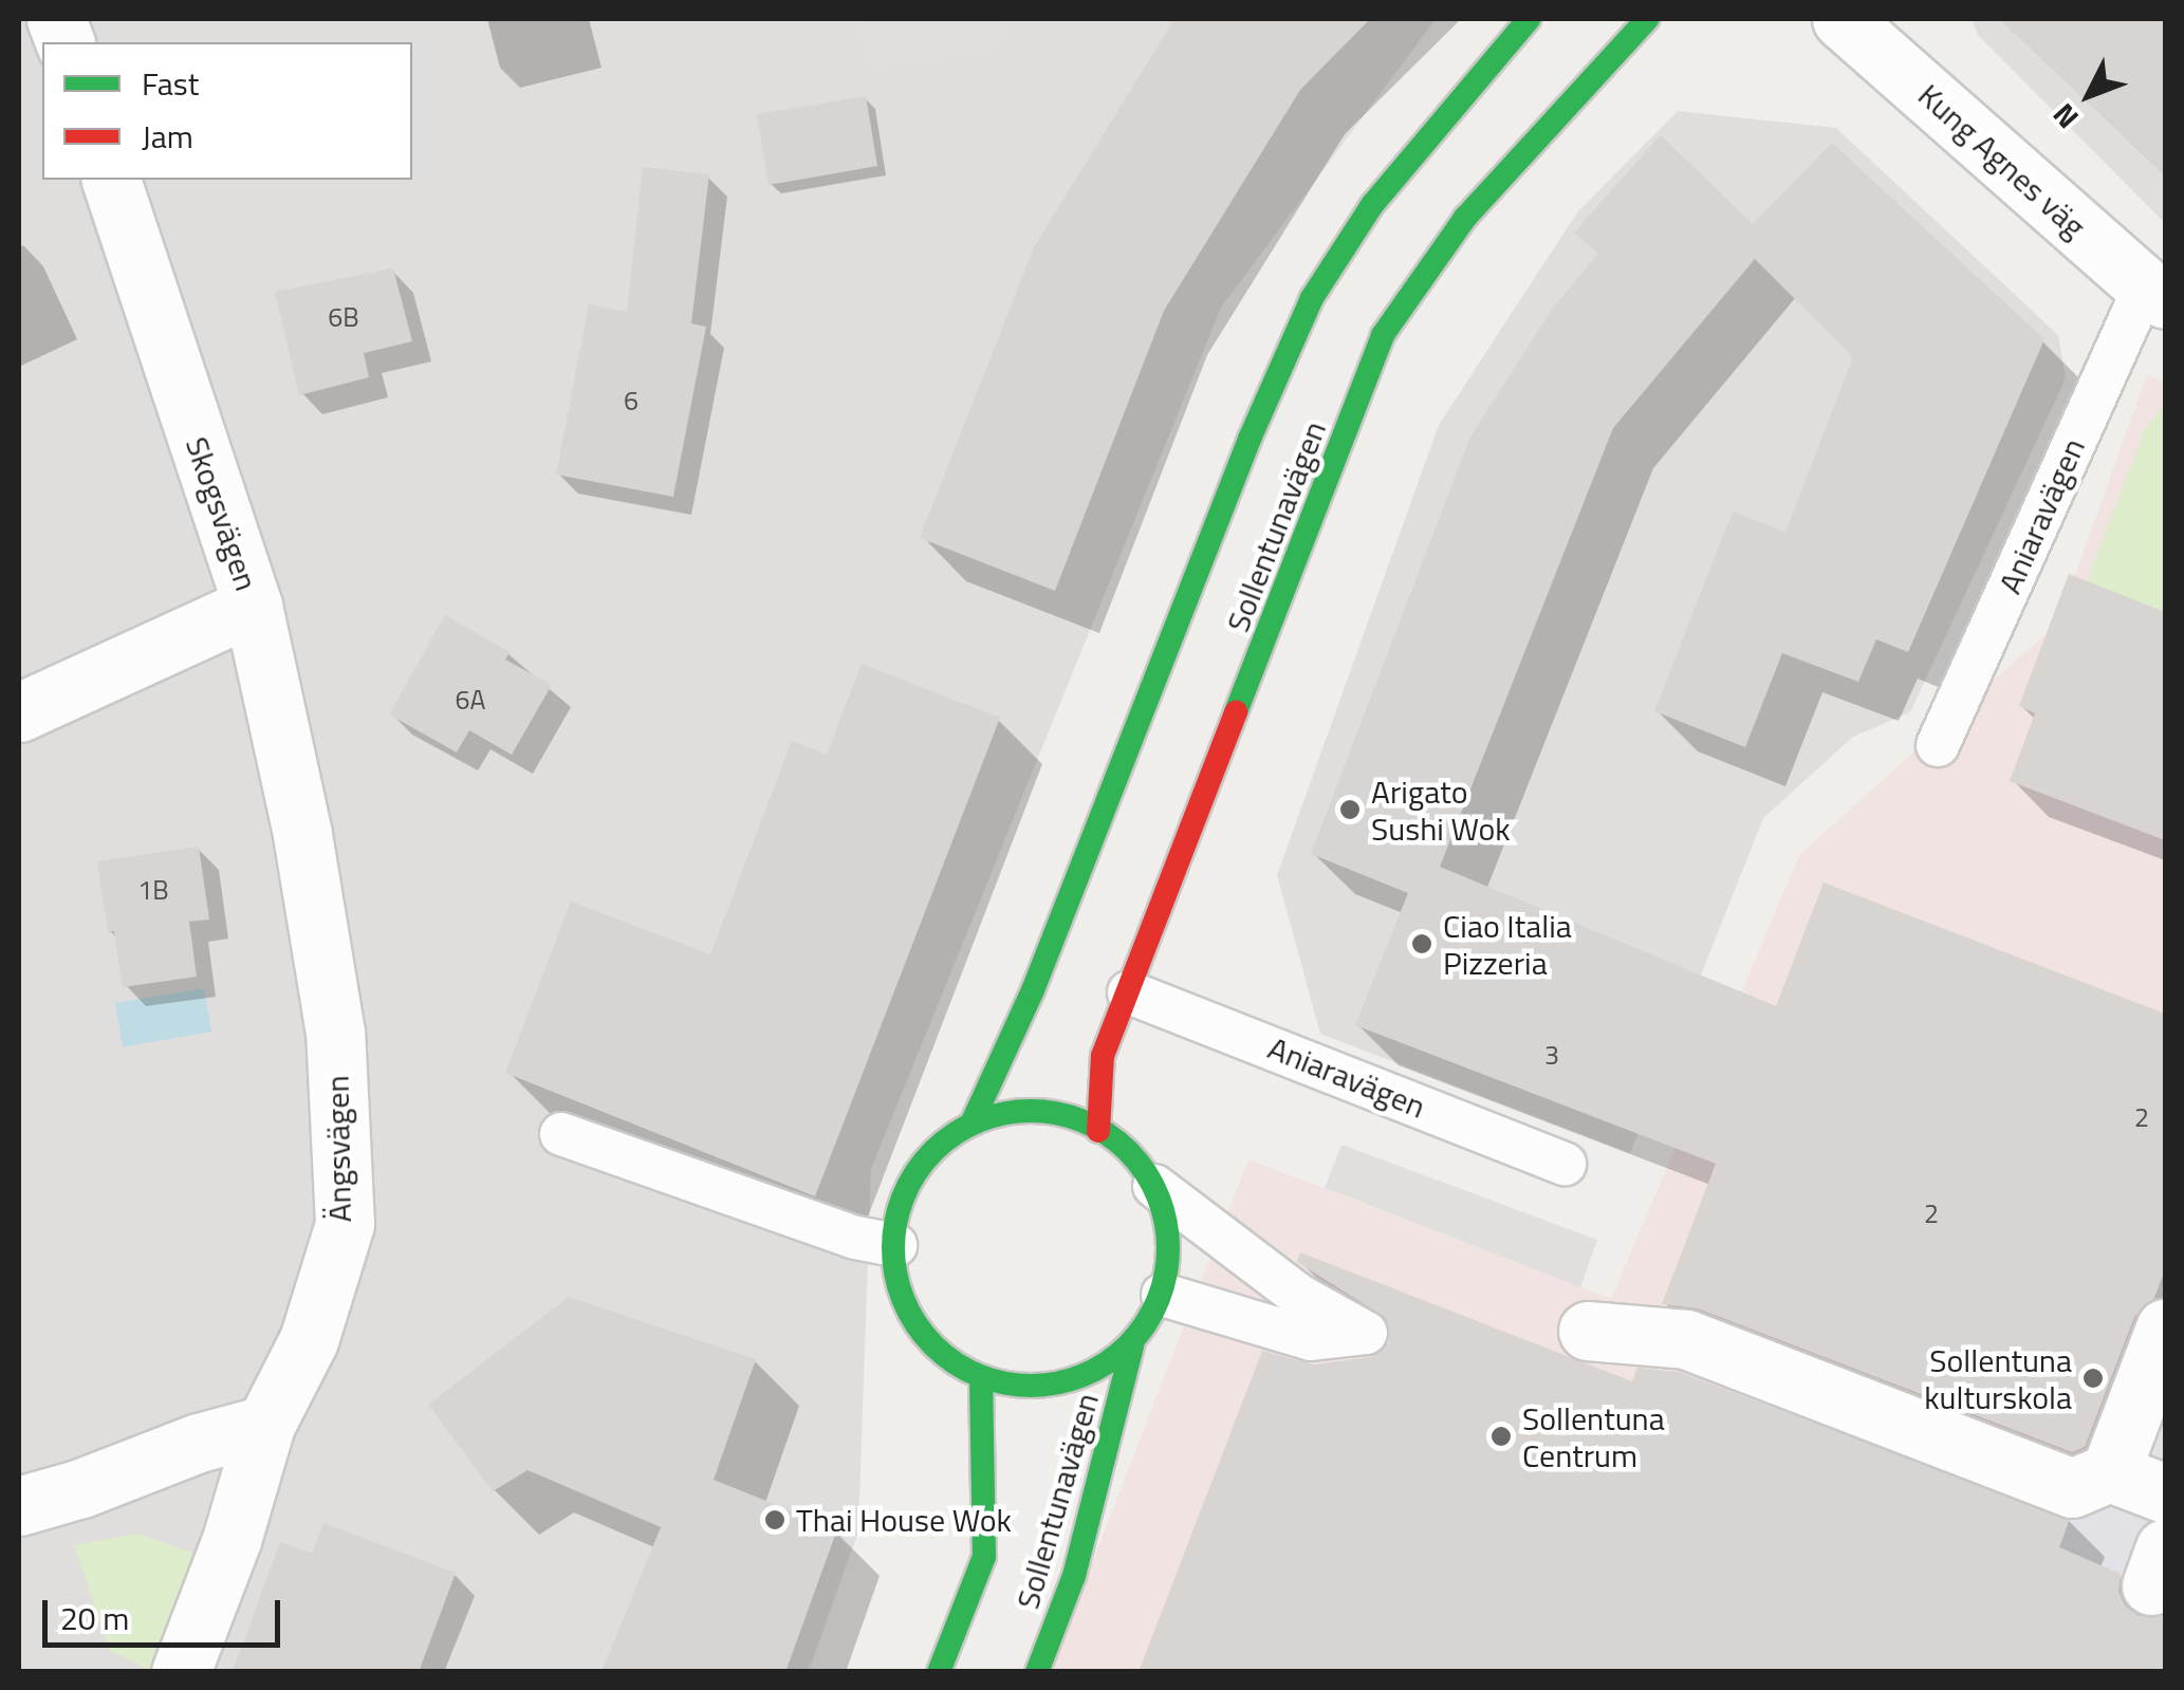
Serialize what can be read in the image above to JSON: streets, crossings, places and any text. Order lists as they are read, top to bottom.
{
  "streets": {
    "street": [
      "Kung Agnes väg",
      "Skogsvägen",
      "Sollentunavägen",
      "Ängsvägen"
    ],
    "lane": ["Aniaravägen"]
  },
  "crossings": [
    ["Kung Agnes väg", "Aniaravägen"],
    ["Skogsvägen", "Ängsvägen"],
    ["Aniaravägen", "Sollentunavägen"]
  ],
  "places": [
    "Arigato Sushi Wok",
    "Ciao Italia Pizzeria",
    "Sollentuna kulturskola",
    "Sollentuna Centrum",
    "Thai House Wok"
  ],
  "house_numbers": [
    "6B",
    "6",
    "6A",
    "1B",
    "3",
    "2",
    "2"
  ],
  "legend": ["Fast", "Jam"],
  "scale_bar": "20 m",
  "north": "bottom left"
}
